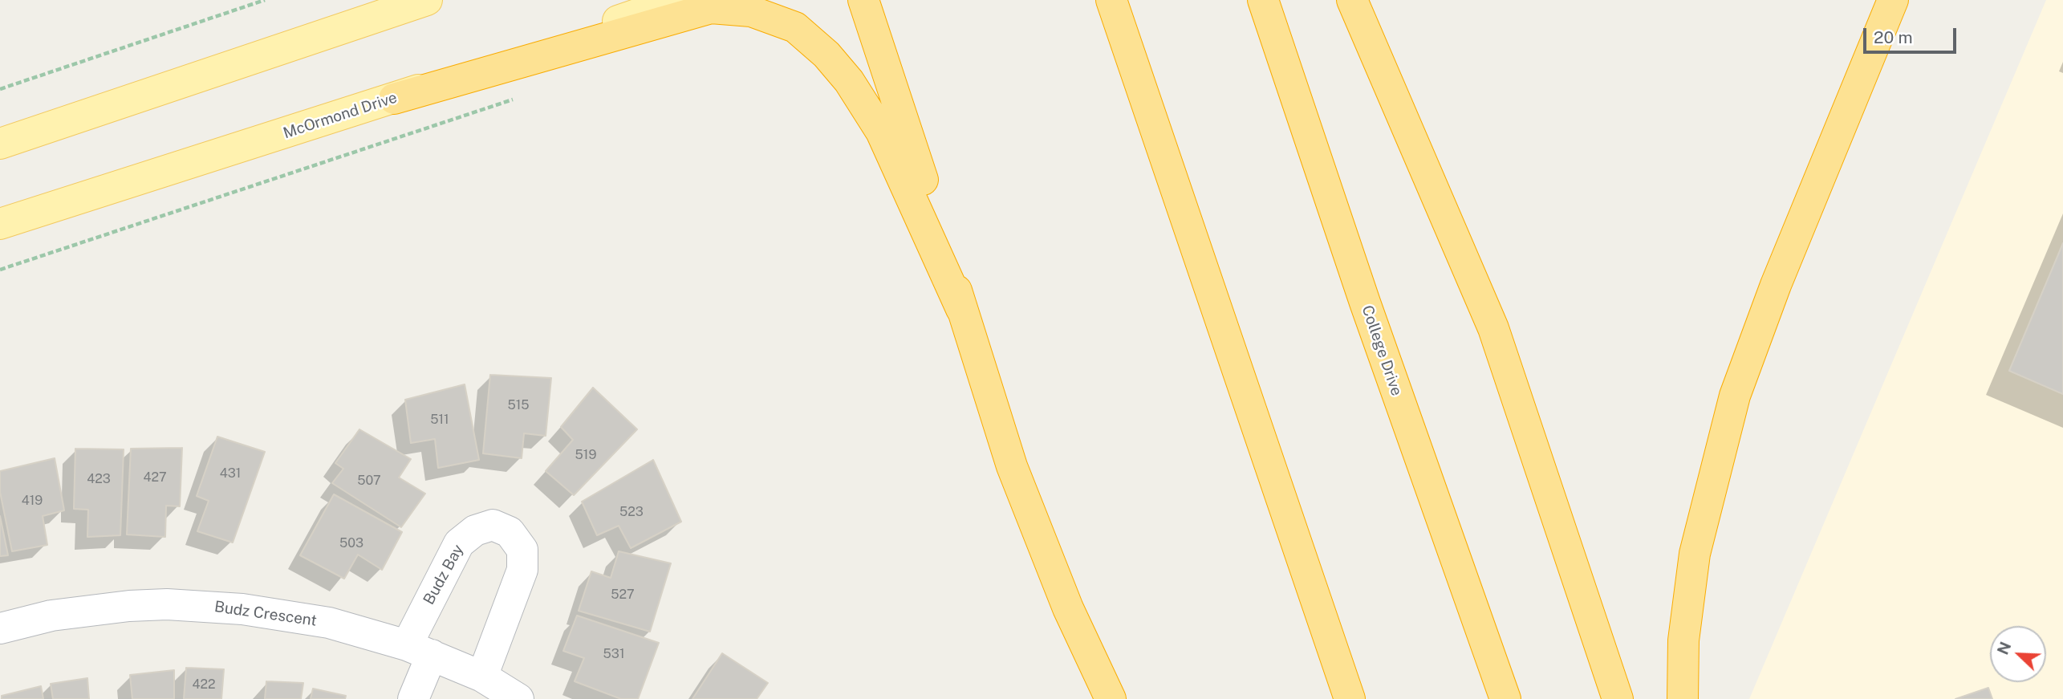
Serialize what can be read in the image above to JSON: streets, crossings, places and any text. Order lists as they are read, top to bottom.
{
  "streets": {
    "highway": ["College Drive"],
    "main road": ["McOrmond Drive"],
    "street": ["Budz Bay", "Budz Crescent"]
  },
  "crossings": [
    ["Budz Bay", "Budz Crescent"]
  ],
  "house_numbers": [
    "515",
    "511",
    "519",
    "431",
    "427",
    "423",
    "507",
    "419",
    "523",
    "503",
    "527",
    "531",
    "422"
  ],
  "scale_bar": "20 m",
  "north": "top left"
}
